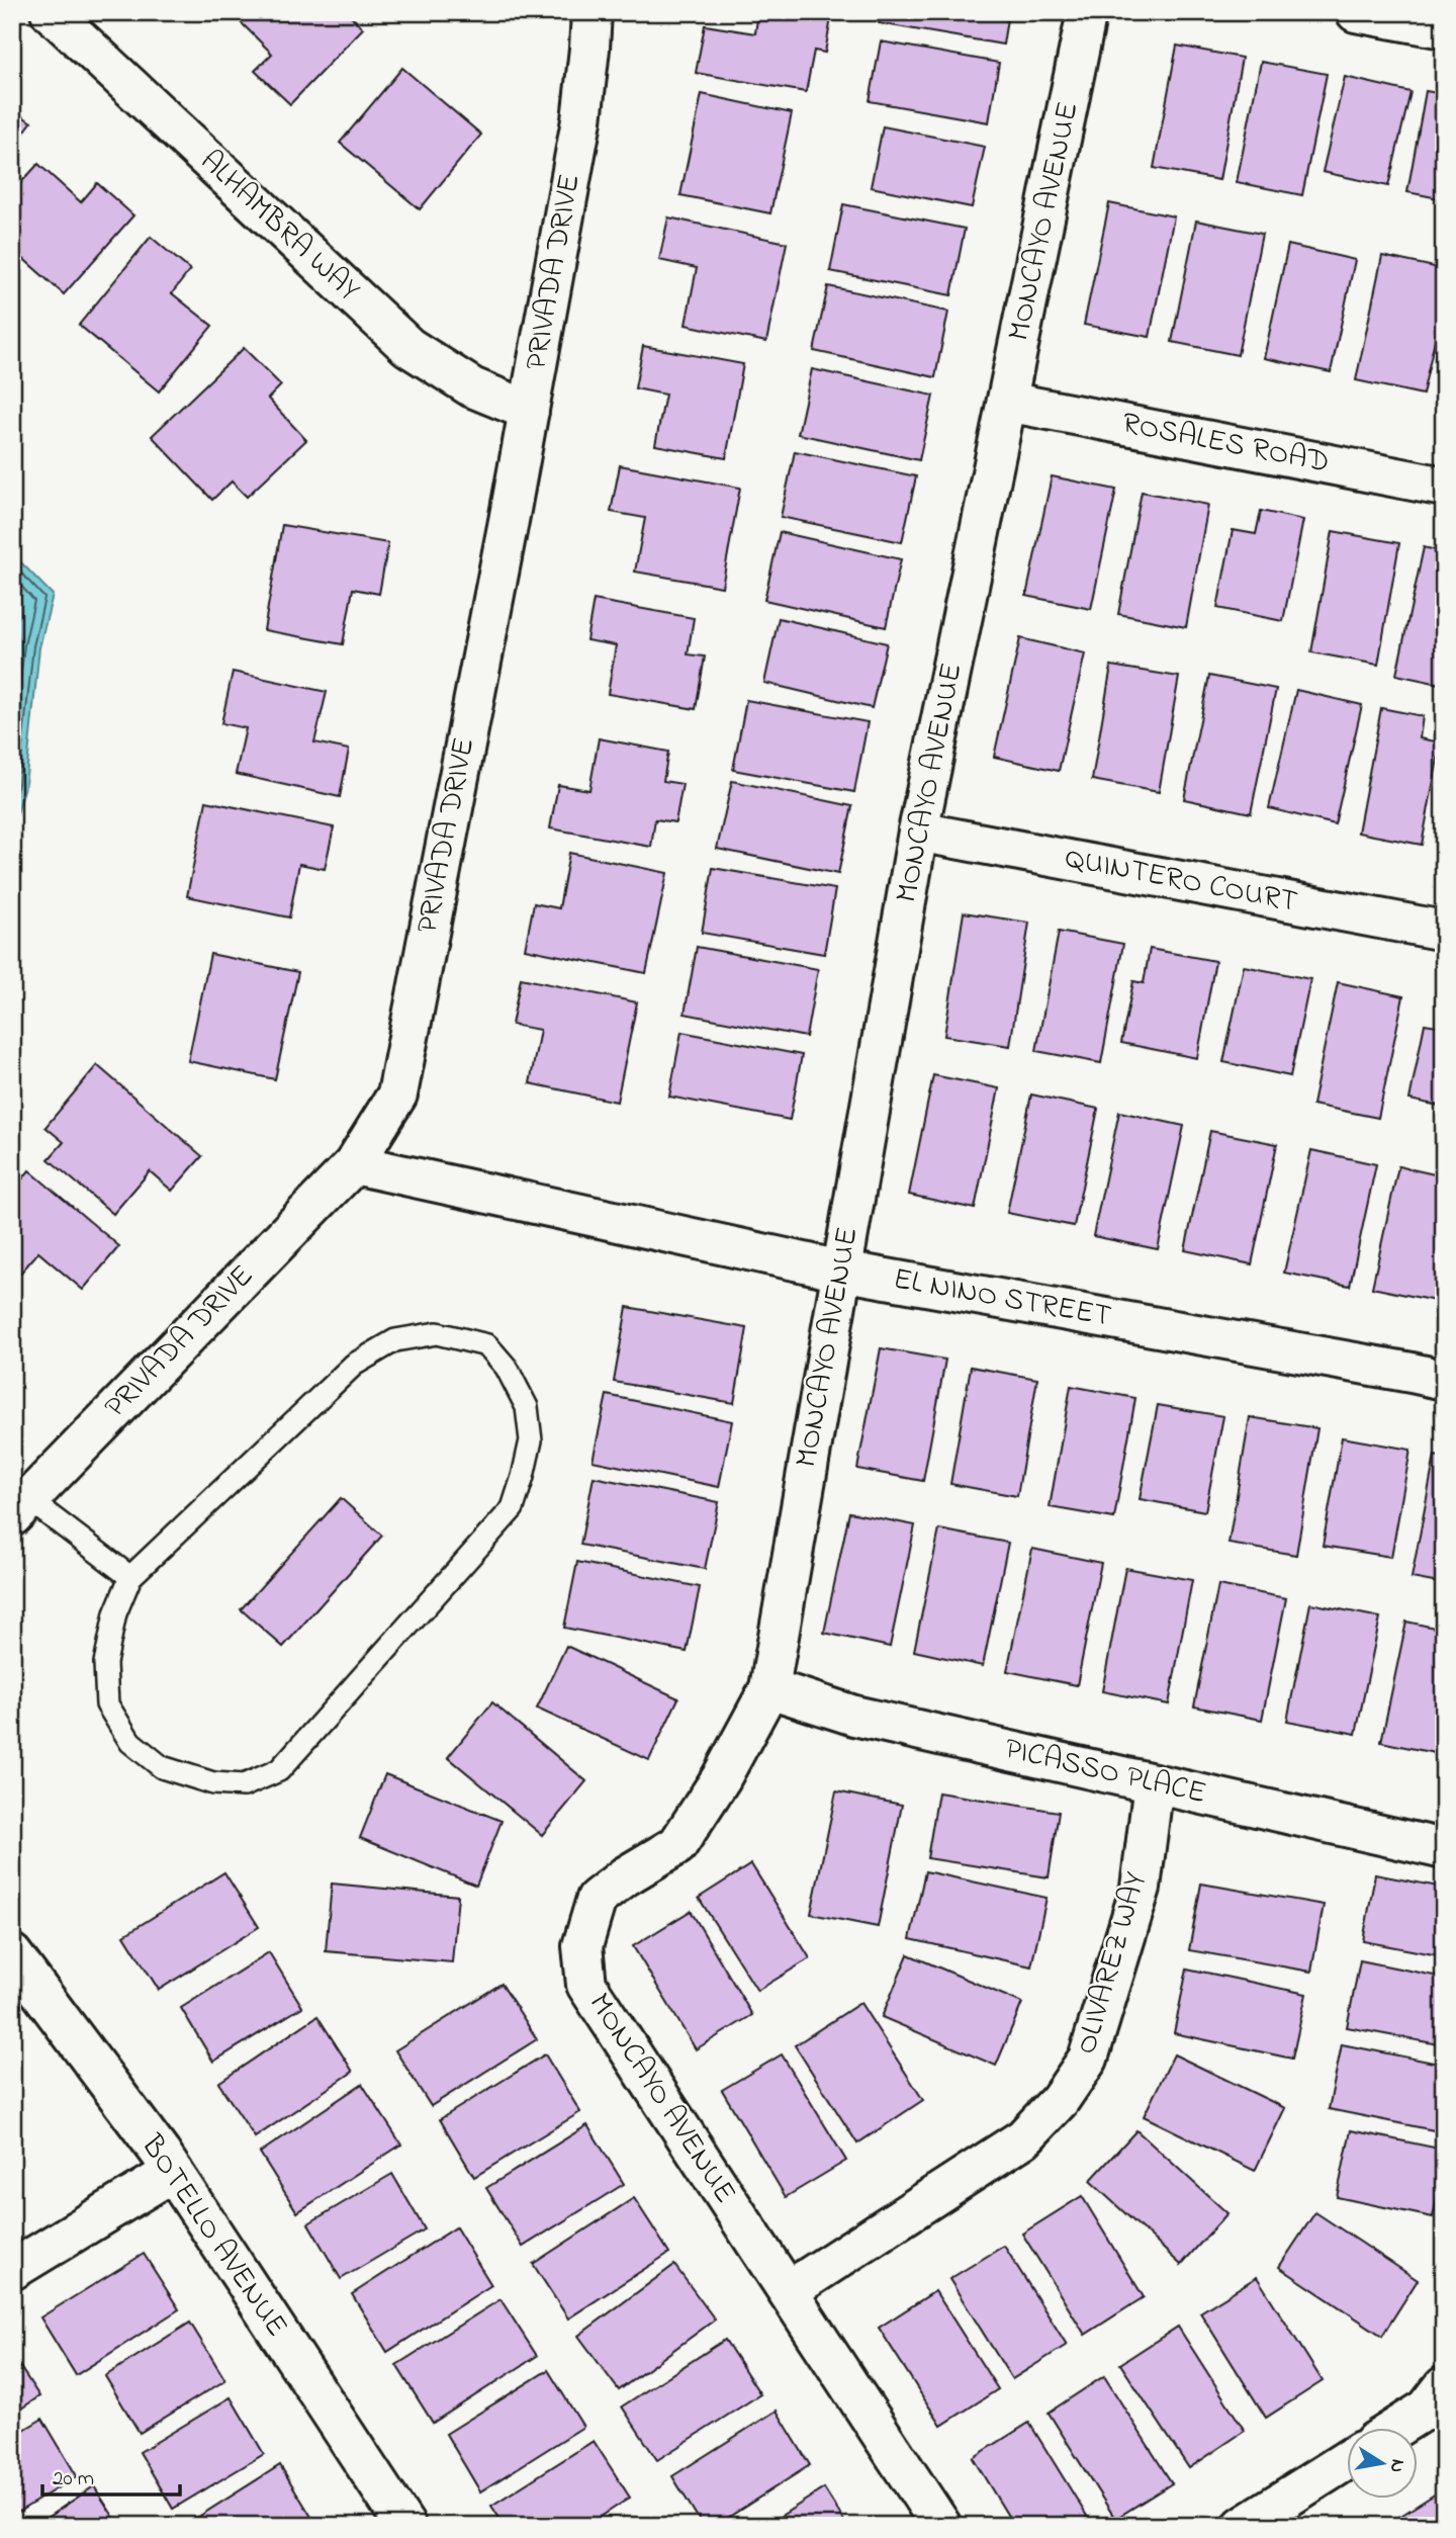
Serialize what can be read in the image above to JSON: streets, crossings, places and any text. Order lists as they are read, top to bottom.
{
  "streets": {
    "street": [
      "MONCAYO AVENUE",
      "ALHAMBRA WAY",
      "PRIVADA DRIVE",
      "ROSALES ROAD",
      "QUINTERO COURT",
      "EL NINO STREET",
      "PICASSO PLACE",
      "OLIVAREZ WAY",
      "BOTELLO AVENUE"
    ]
  },
  "crossings": [
    ["MONCAYO AVENUE", "ROSALES ROAD"],
    ["MONCAYO AVENUE", "QUINTERO COURT"],
    ["MONCAYO AVENUE", "EL NINO STREET"],
    ["MONCAYO AVENUE", "PICASSO PLACE"],
    ["MONCAYO AVENUE", "OLIVAREZ WAY"],
    ["ALHAMBRA WAY", "PRIVADA DRIVE"],
    ["PRIVADA DRIVE", "EL NINO STREET"],
    ["PICASSO PLACE", "OLIVAREZ WAY"]
  ],
  "scale_bar": "20 m",
  "north": "right"
}
